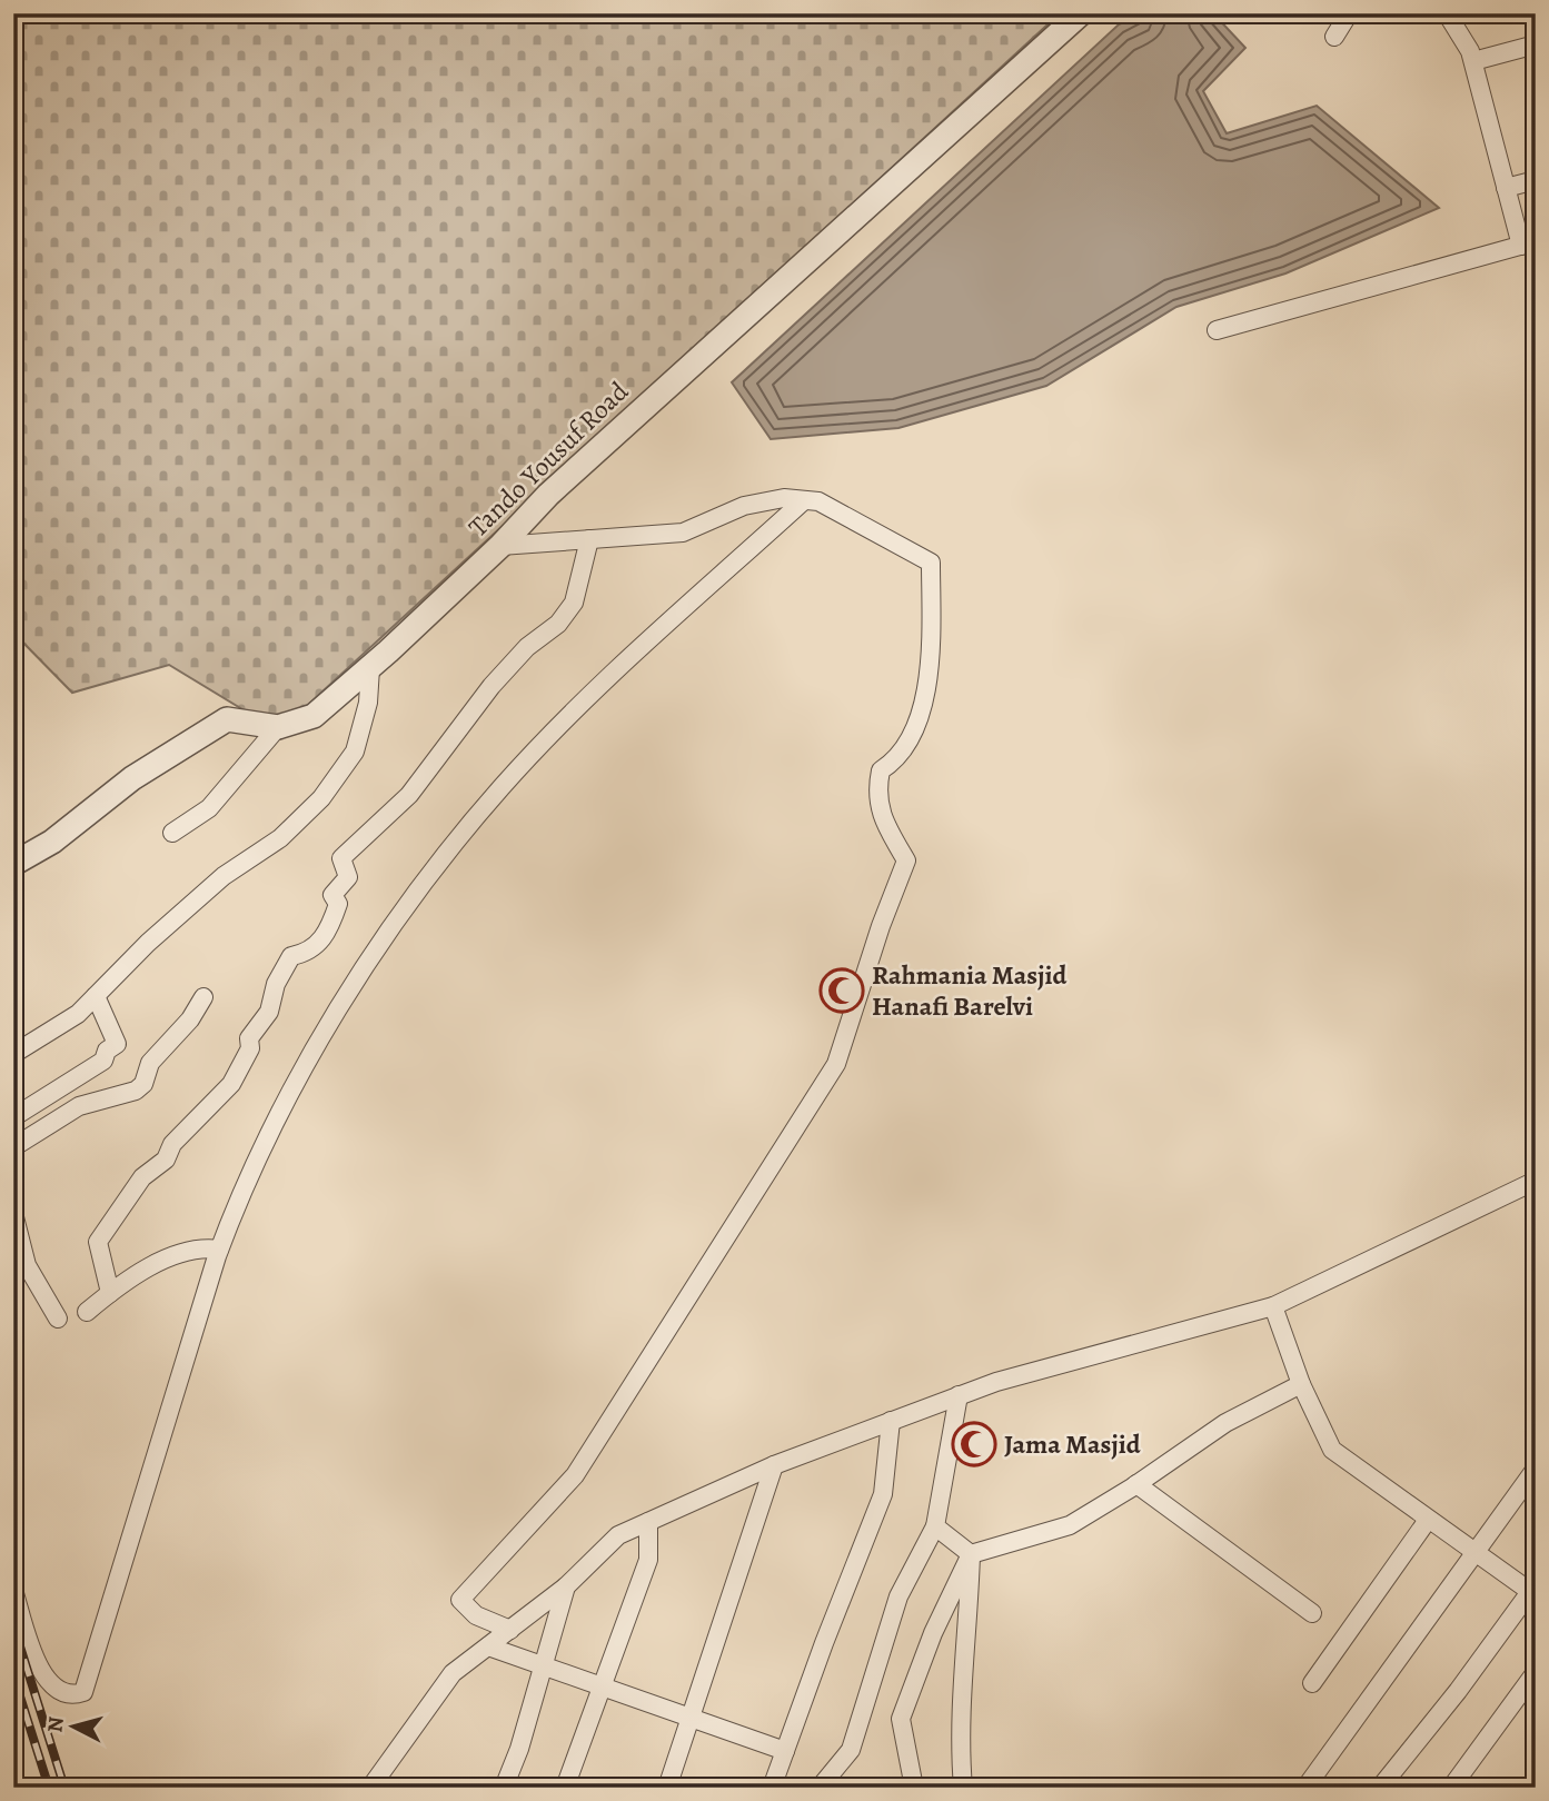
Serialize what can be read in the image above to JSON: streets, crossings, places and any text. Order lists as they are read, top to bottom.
{
  "streets": {
    "street": ["Tando Yousuf Road"]
  },
  "places": {
    "mosque": ["Rahmania Masjid Hanafi Barelvi", "Jama Masjid"]
  },
  "north": "left"
}
